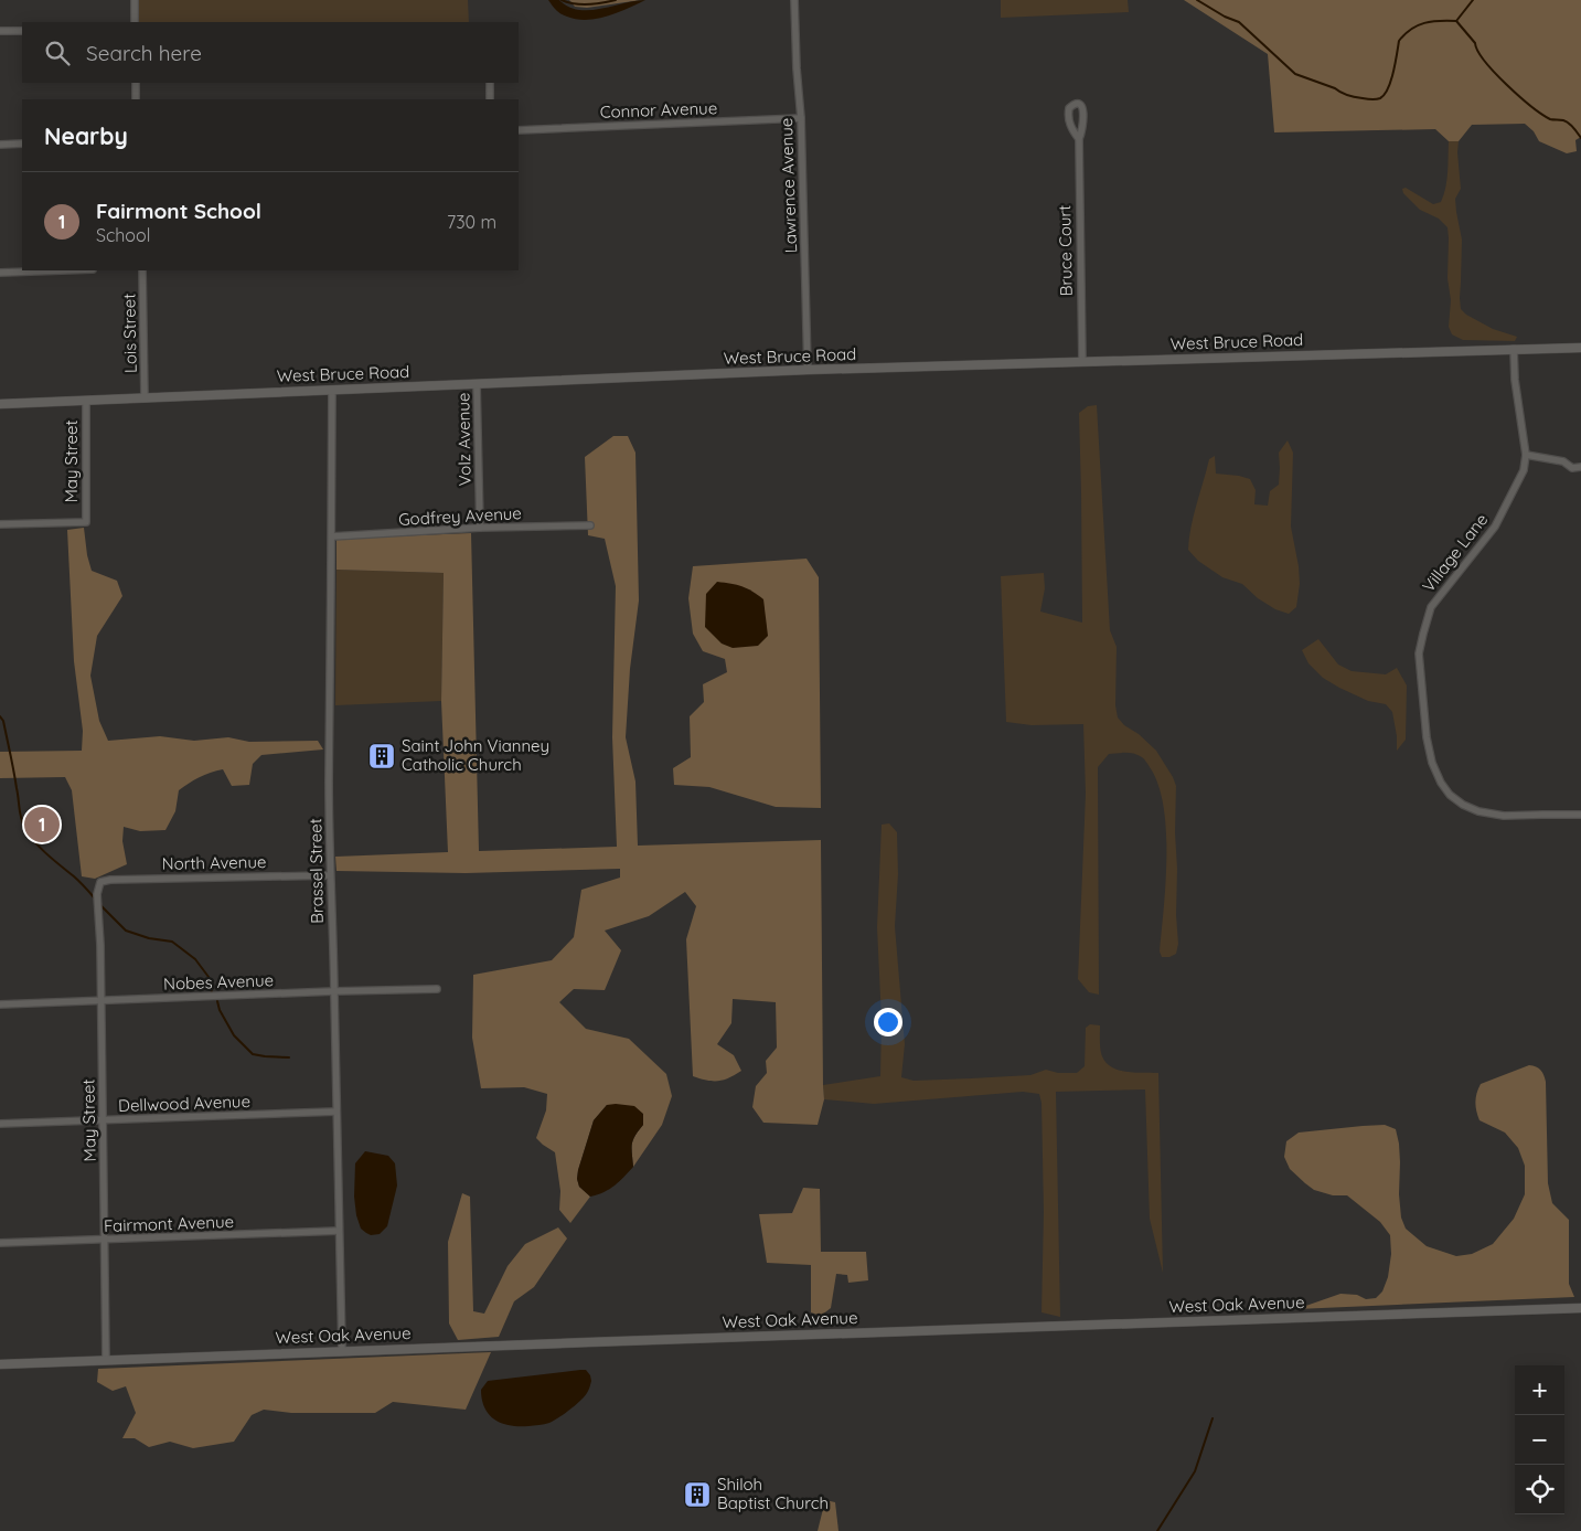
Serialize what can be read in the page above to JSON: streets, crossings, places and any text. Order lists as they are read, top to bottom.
{
  "streets": {
    "street": [
      "Connor Avenue",
      "Lawrence Avenue",
      "Bruce Court",
      "Lois Street",
      "West Bruce Road",
      "Volz Avenue",
      "May Street",
      "Godfrey Avenue",
      "Village Lane",
      "North Avenue",
      "Brassel Street",
      "Nobes Avenue",
      "Dellwood Avenue",
      "Fairmont Avenue",
      "West Oak Avenue"
    ]
  },
  "crossings": [
    ["Connor Avenue", "Lawrence Avenue"],
    ["Lawrence Avenue", "West Bruce Road"],
    ["Bruce Court", "West Bruce Road"],
    ["Lois Street", "West Bruce Road"],
    ["West Bruce Road", "Volz Avenue"],
    ["West Bruce Road", "May Street"],
    ["West Bruce Road", "Village Lane"],
    ["West Bruce Road", "Brassel Street"],
    ["Volz Avenue", "Godfrey Avenue"],
    ["May Street", "North Avenue"],
    ["May Street", "Nobes Avenue"],
    ["May Street", "Dellwood Avenue"],
    ["May Street", "Fairmont Avenue"],
    ["May Street", "West Oak Avenue"],
    ["Godfrey Avenue", "Brassel Street"],
    ["North Avenue", "Brassel Street"],
    ["Brassel Street", "Nobes Avenue"],
    ["Brassel Street", "Dellwood Avenue"],
    ["Brassel Street", "Fairmont Avenue"],
    ["Brassel Street", "West Oak Avenue"]
  ],
  "places": {
    "building": ["Saint John Vianney Catholic Church", "Shiloh Baptist Church"]
  },
  "page": {
    "search": "Search here",
    "heading": "Nearby",
    "list": [
      {
        "mark": "1",
        "name": "Fairmont School",
        "note": "School",
        "value": "730 m"
      }
    ],
    "pins": "1",
    "map_buttons": ["+", "−"]
  }
}
